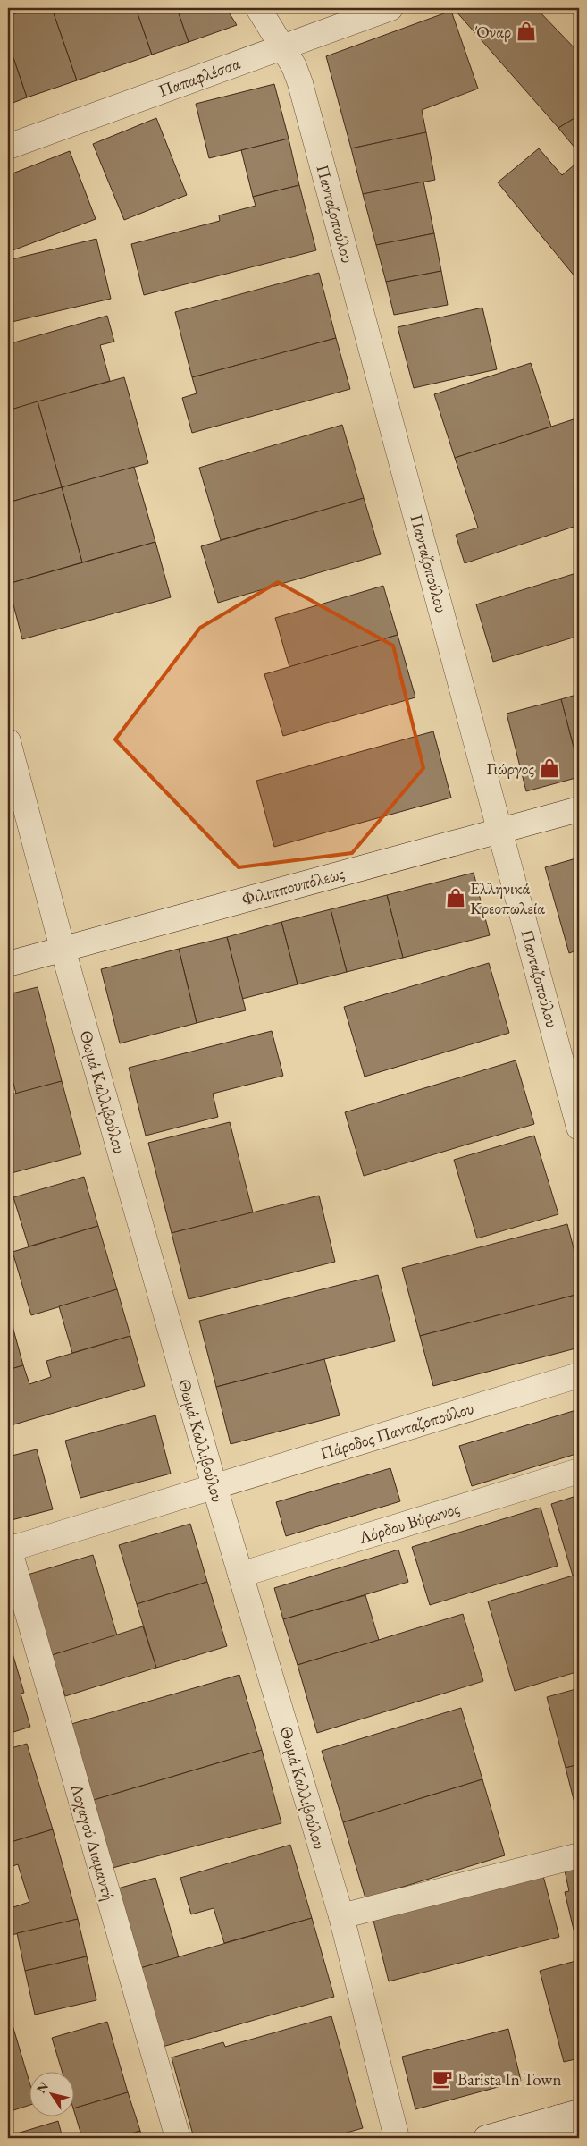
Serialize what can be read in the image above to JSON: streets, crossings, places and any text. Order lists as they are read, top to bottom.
{
  "streets": {
    "street": [
      "Παπαφλέσσα",
      "Πανταζοπούλου",
      "Φιλιππουπόλεως",
      "Θωμά Καλλιβούλου",
      "Πάροδος Πανταζοπούλου",
      "Λόρδου Βύρωνος",
      "Λοχαγού Διαμαντή"
    ]
  },
  "crossings": [
    ["Παπαφλέσσα", "Πανταζοπούλου"],
    ["Πανταζοπούλου", "Φιλιππουπόλεως"],
    ["Φιλιππουπόλεως", "Θωμά Καλλιβούλου"],
    ["Θωμά Καλλιβούλου", "Πάροδος Πανταζοπούλου"],
    ["Θωμά Καλλιβούλου", "Λόρδου Βύρωνος"]
  ],
  "places": {
    "shop": ["Όναρ", "Γιώργος", "Ελληνικά Κρεοπωλεία"],
    "cafe": ["Barista In Town"]
  },
  "north": "top left"
}
